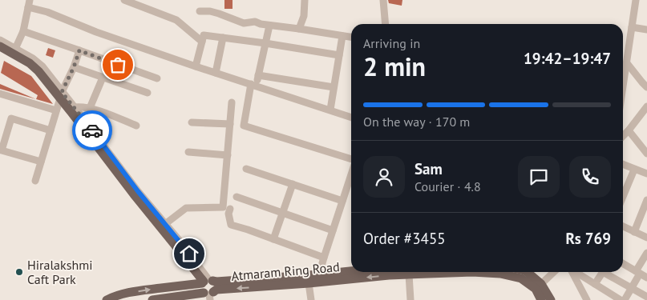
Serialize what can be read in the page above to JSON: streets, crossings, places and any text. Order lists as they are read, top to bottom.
{
  "streets": {
    "main road": ["Atmaram Ring Road"]
  },
  "places": ["Hiralakshmi Caft Park"],
  "page": {
    "heading": ["2 min", "Arriving in", "19:42–19:47"],
    "panel": [
      "Sam",
      "Courier · 4.8",
      "Order #3455",
      "Rs 769"
    ],
    "bar": "On the way · 170 m"
  }
}
